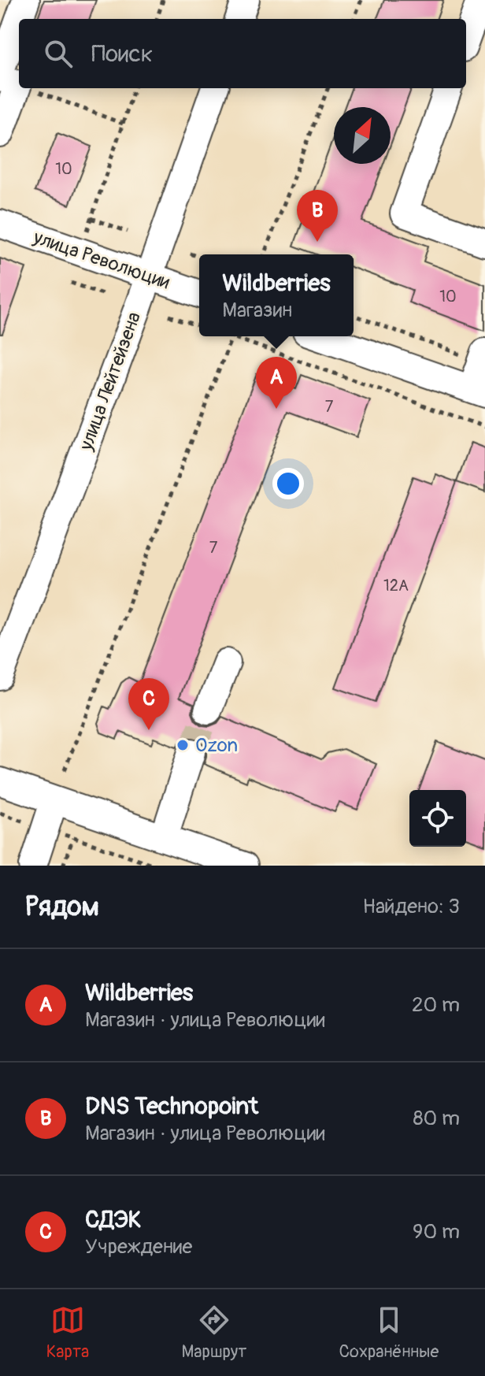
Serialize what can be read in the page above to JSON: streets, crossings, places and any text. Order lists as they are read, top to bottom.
{
  "streets": {
    "street": ["улица Революции", "улица Лейтейзена"]
  },
  "crossings": [
    ["улица Революции", "улица Лейтейзена"]
  ],
  "places": ["Ozon"],
  "house_numbers": [
    "10",
    "10",
    "7",
    "7",
    "12А"
  ],
  "north": "top right",
  "page": {
    "search": "Поиск",
    "pins": ["B", "A", "C"],
    "popup": ["Wildberries", "Магазин"],
    "heading": ["Рядом", "Найдено: 3"],
    "list": [
      {
        "mark": "A",
        "name": "Wildberries",
        "note": "Магазин · улица Революции",
        "value": "20 m"
      },
      {
        "mark": "B",
        "name": "DNS Technopoint",
        "note": "Магазин · улица Революции",
        "value": "80 m"
      },
      {
        "mark": "C",
        "name": "СДЭК",
        "note": "Учреждение",
        "value": "90 m"
      }
    ],
    "nav": ["Карта", "Маршрут", "Сохранённые"]
  }
}
